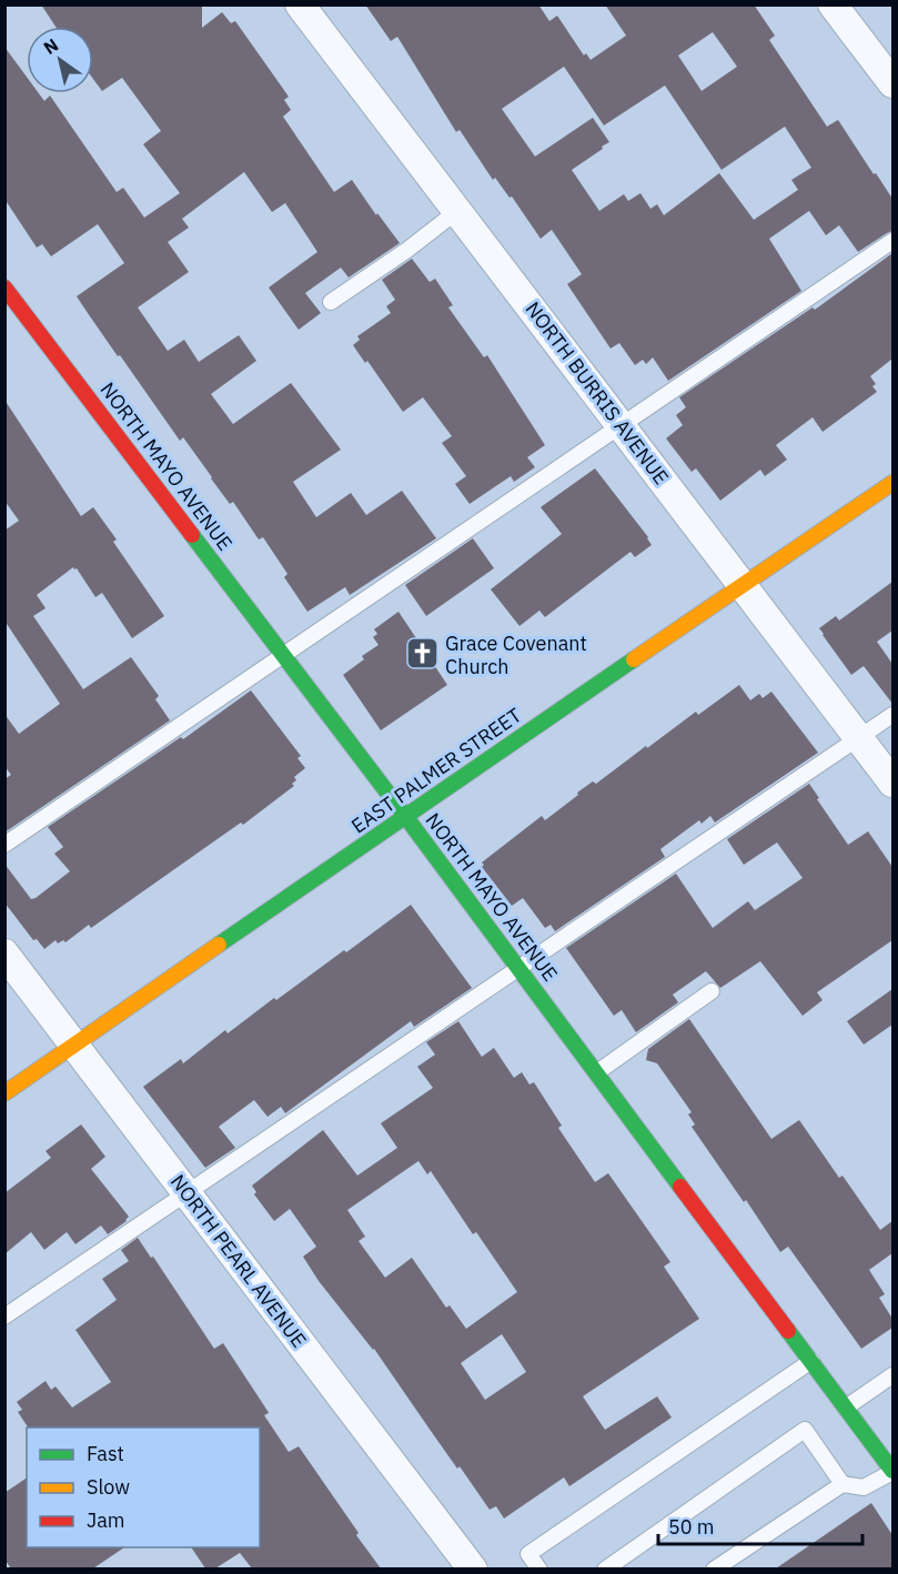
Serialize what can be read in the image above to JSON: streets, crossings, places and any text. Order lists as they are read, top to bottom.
{
  "streets": {
    "street": [
      "NORTH BURRIS AVENUE",
      "NORTH MAYO AVENUE",
      "EAST PALMER STREET",
      "NORTH PEARL AVENUE"
    ]
  },
  "crossings": [
    ["NORTH BURRIS AVENUE", "EAST PALMER STREET"],
    ["NORTH MAYO AVENUE", "EAST PALMER STREET"],
    ["EAST PALMER STREET", "NORTH PEARL AVENUE"]
  ],
  "places": {
    "church": ["Grace Covenant Church"]
  },
  "legend": ["Fast", "Slow", "Jam"],
  "scale_bar": "50 m",
  "north": "top left"
}
